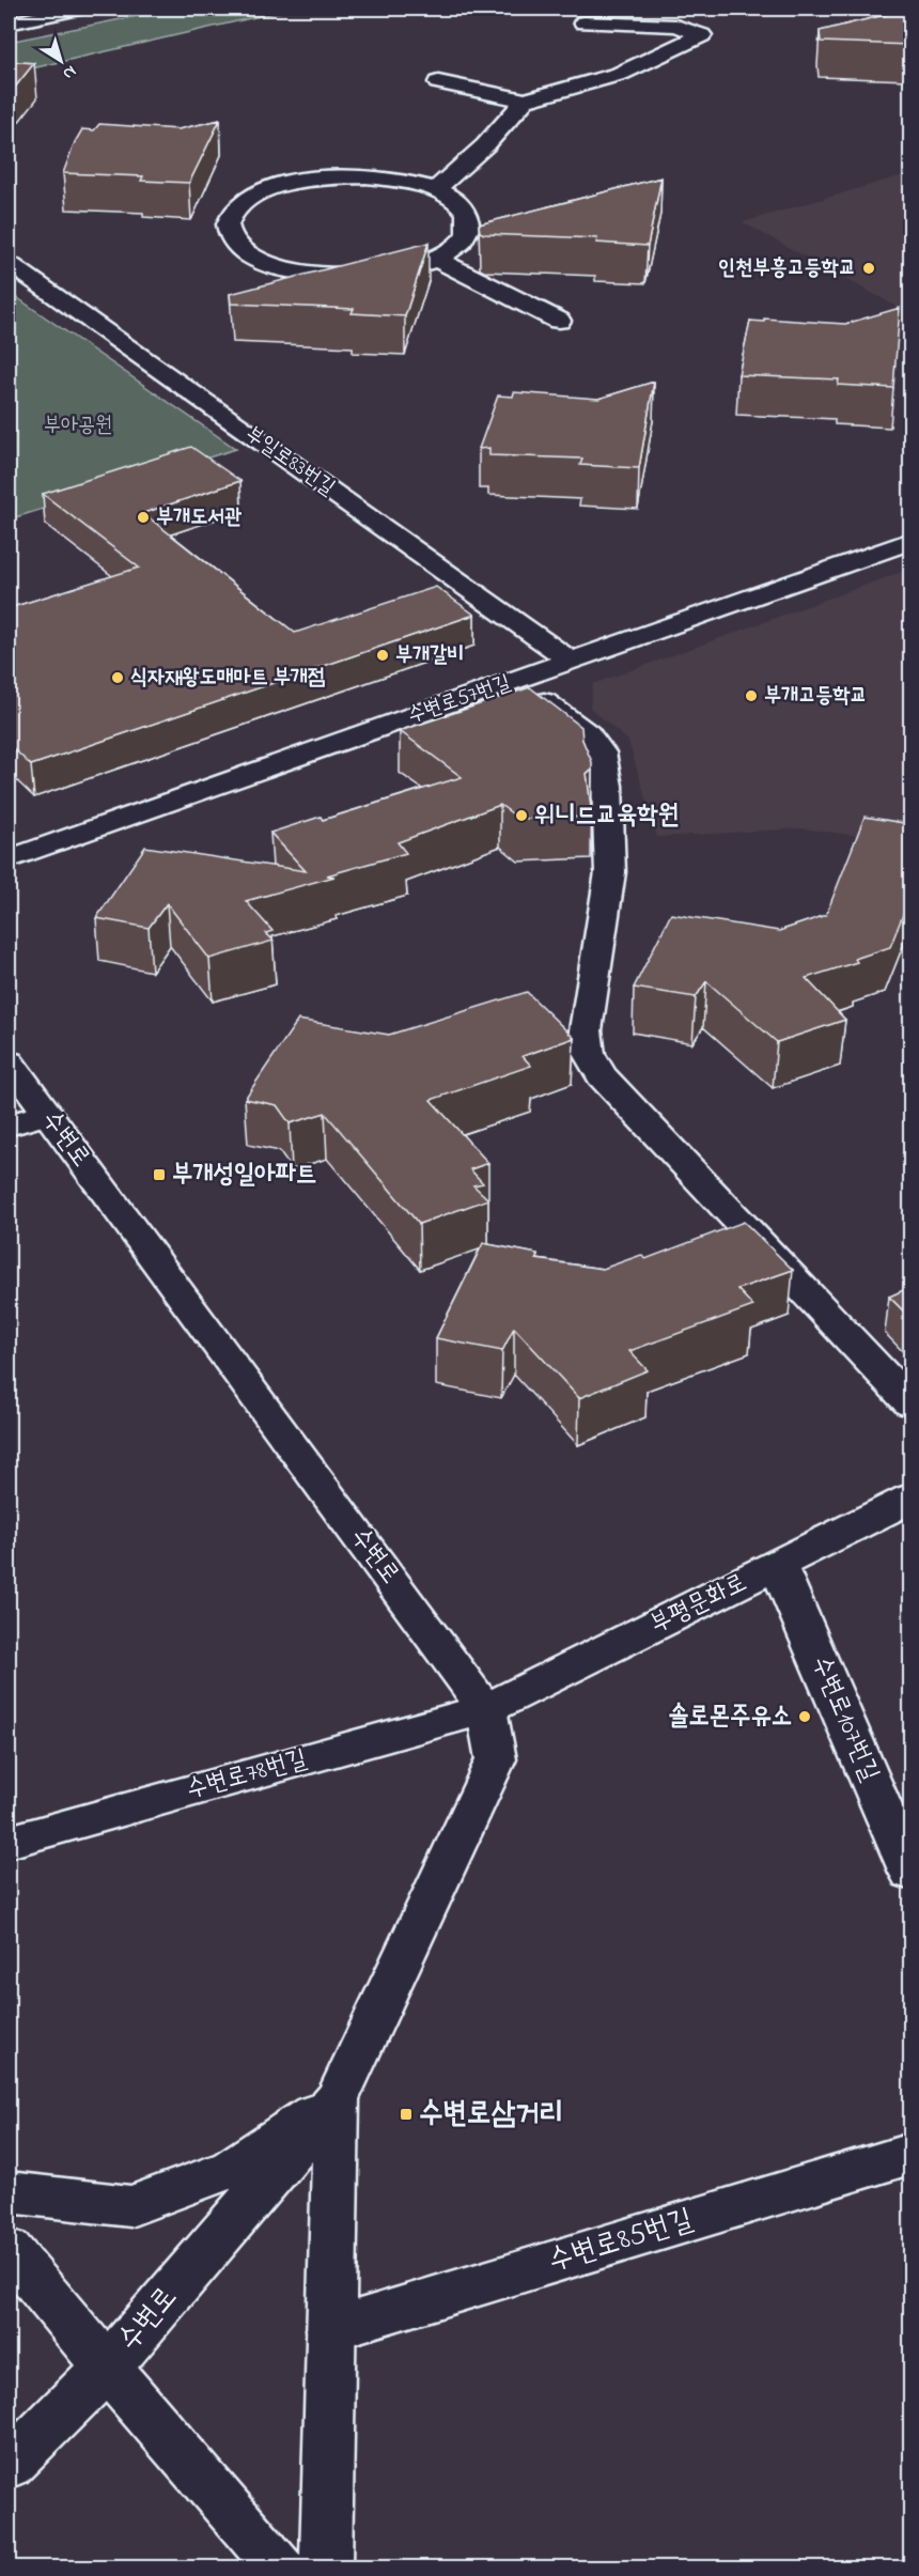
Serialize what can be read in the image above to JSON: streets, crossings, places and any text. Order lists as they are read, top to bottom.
{
  "streets": {
    "street": [
      "부일로83번길",
      "수변로57번길",
      "수변로",
      "부평문화로",
      "수변로107번길",
      "수변로78번길",
      "수변로85번길"
    ]
  },
  "crossings": [
    ["부일로83번길", "수변로57번길"],
    ["수변로", "부평문화로"],
    ["수변로", "수변로78번길"],
    ["수변로", "수변로85번길"],
    ["부평문화로", "수변로107번길"],
    ["부평문화로", "수변로78번길"]
  ],
  "parks": ["부아공원"],
  "places": {
    "other": [
      "인천부흥고등학교",
      "부개도서관",
      "부개갈비",
      "식자재왕도매마트 부개점",
      "부개고등학교",
      "위니드교육학원",
      "솔로몬주유소"
    ],
    "transit": ["부개성일아파트", "수변로삼거리"]
  },
  "north": "bottom right"
}
